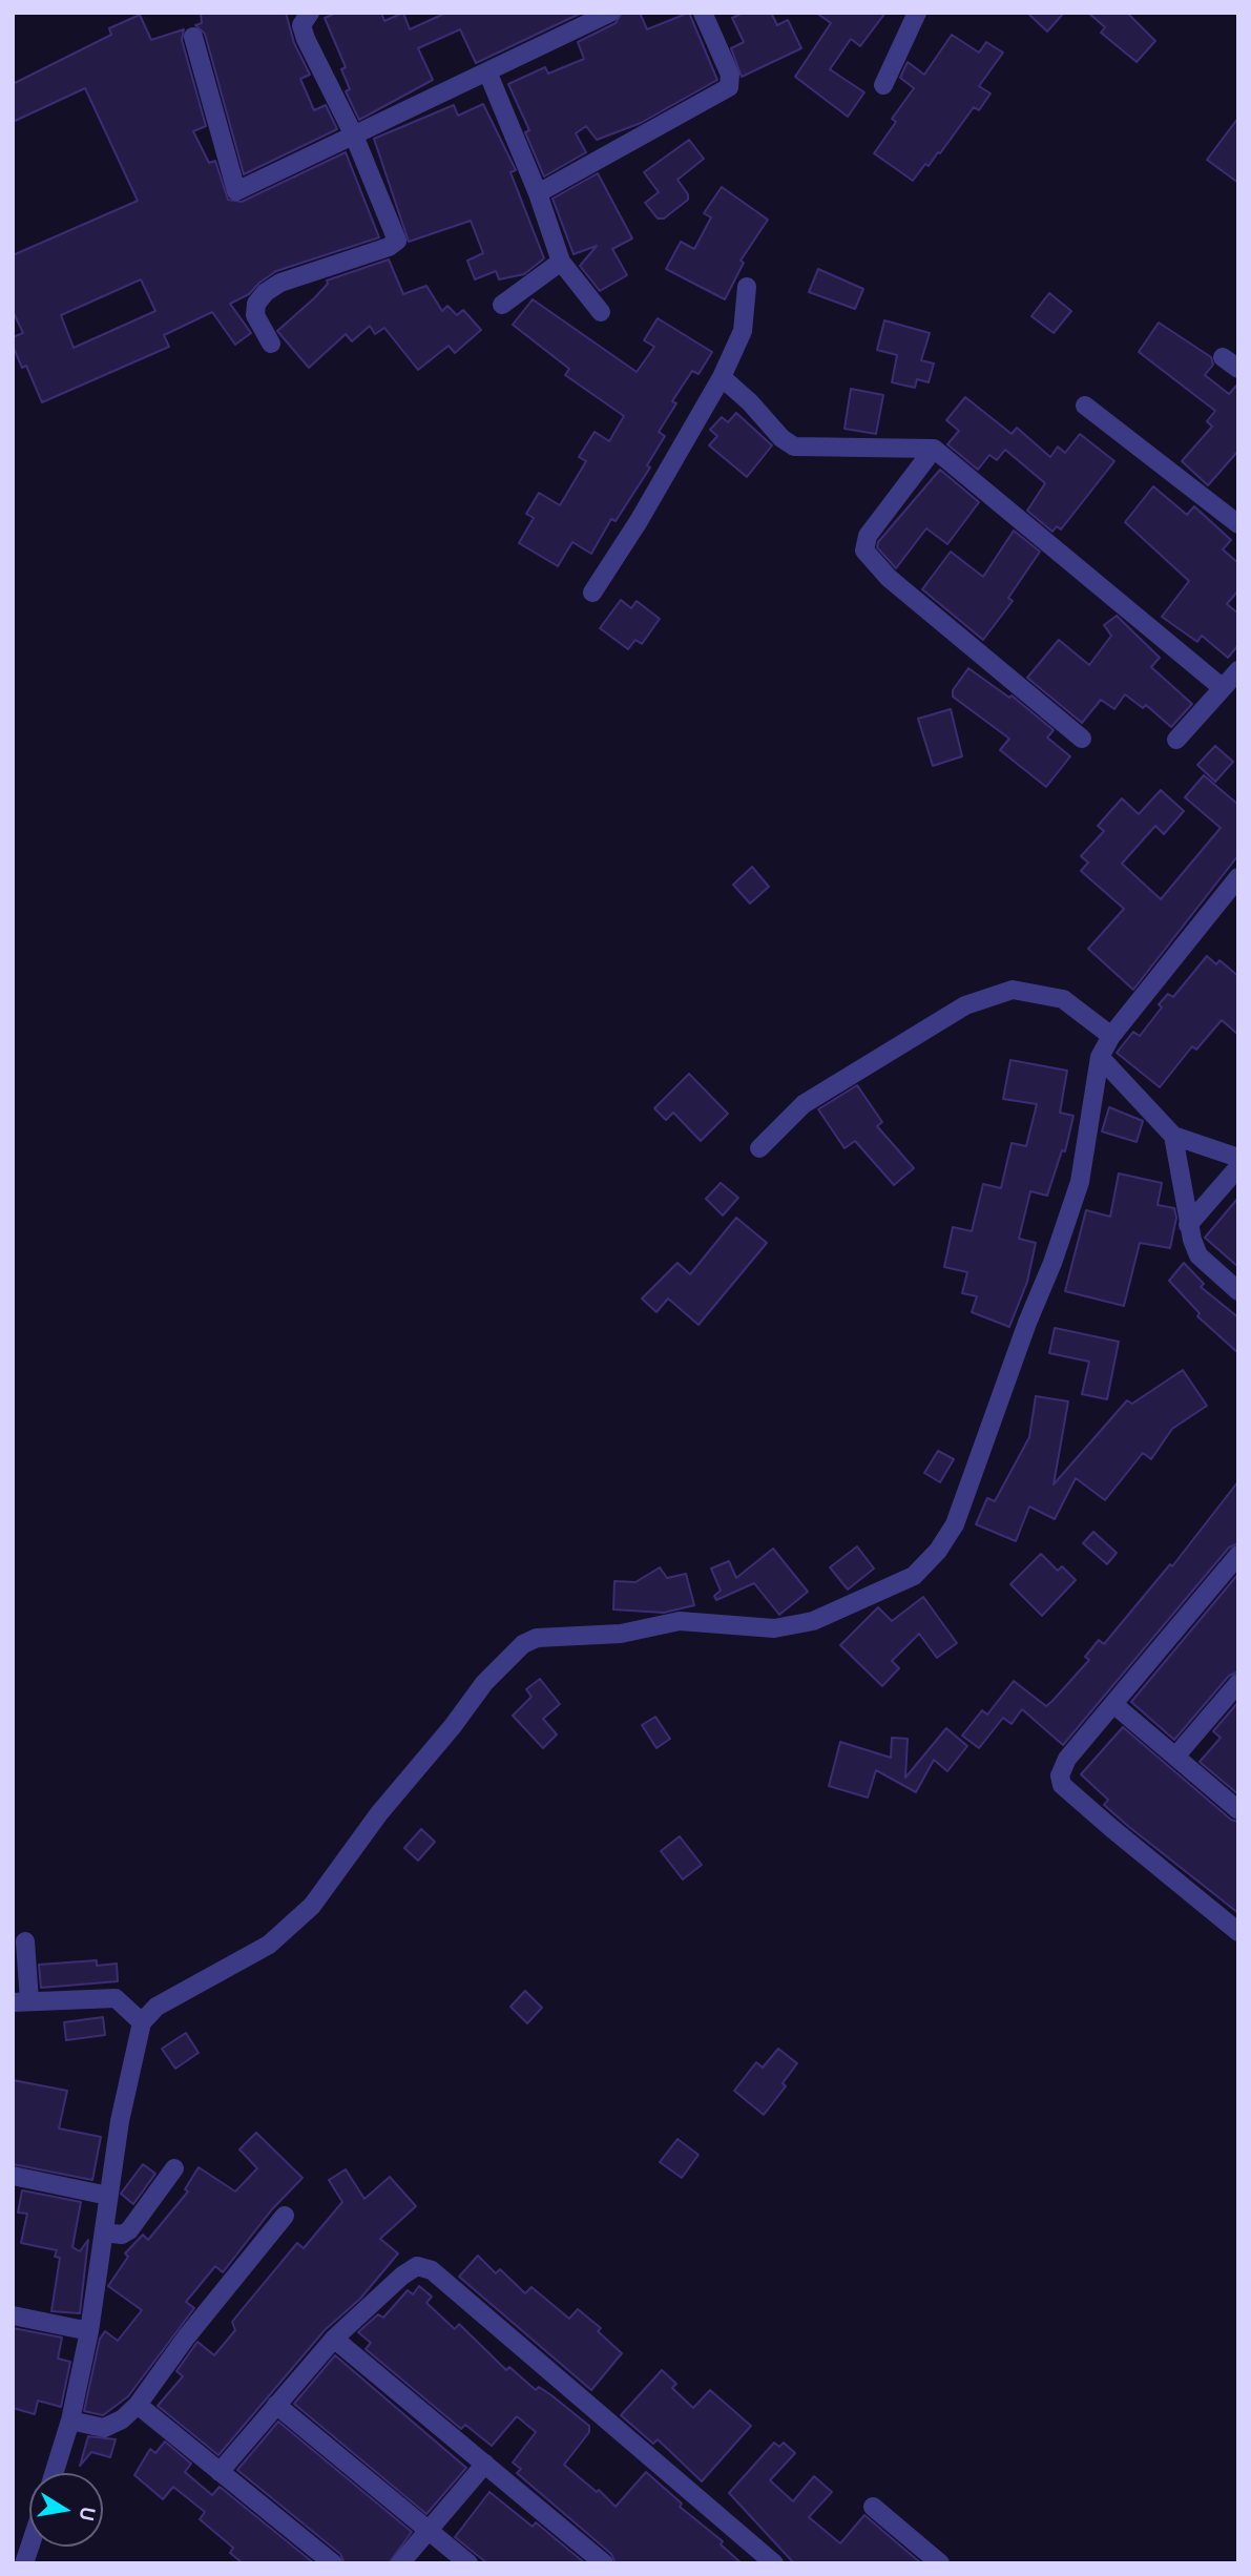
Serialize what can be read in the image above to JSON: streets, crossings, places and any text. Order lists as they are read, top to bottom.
{
  "north": "right"
}
